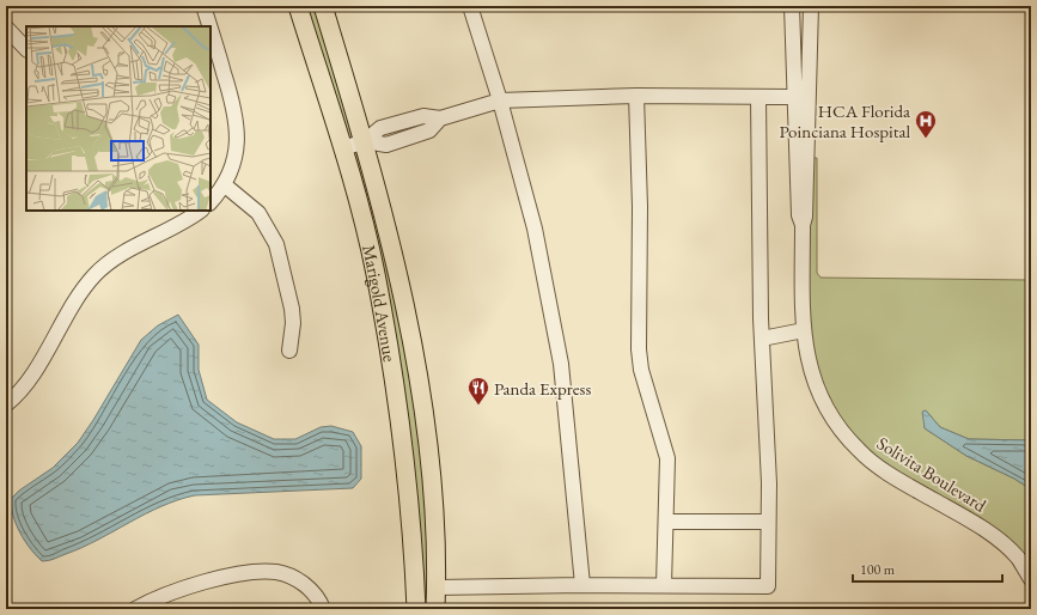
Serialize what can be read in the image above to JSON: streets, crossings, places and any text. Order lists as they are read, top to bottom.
{
  "streets": {
    "main road": ["Marigold Avenue"],
    "street": ["Solivita Boulevard"]
  },
  "places": {
    "hospital": ["HCA Florida Poinciana Hospital"],
    "restaurant": ["Panda Express"]
  },
  "scale_bar": "100 m"
}
